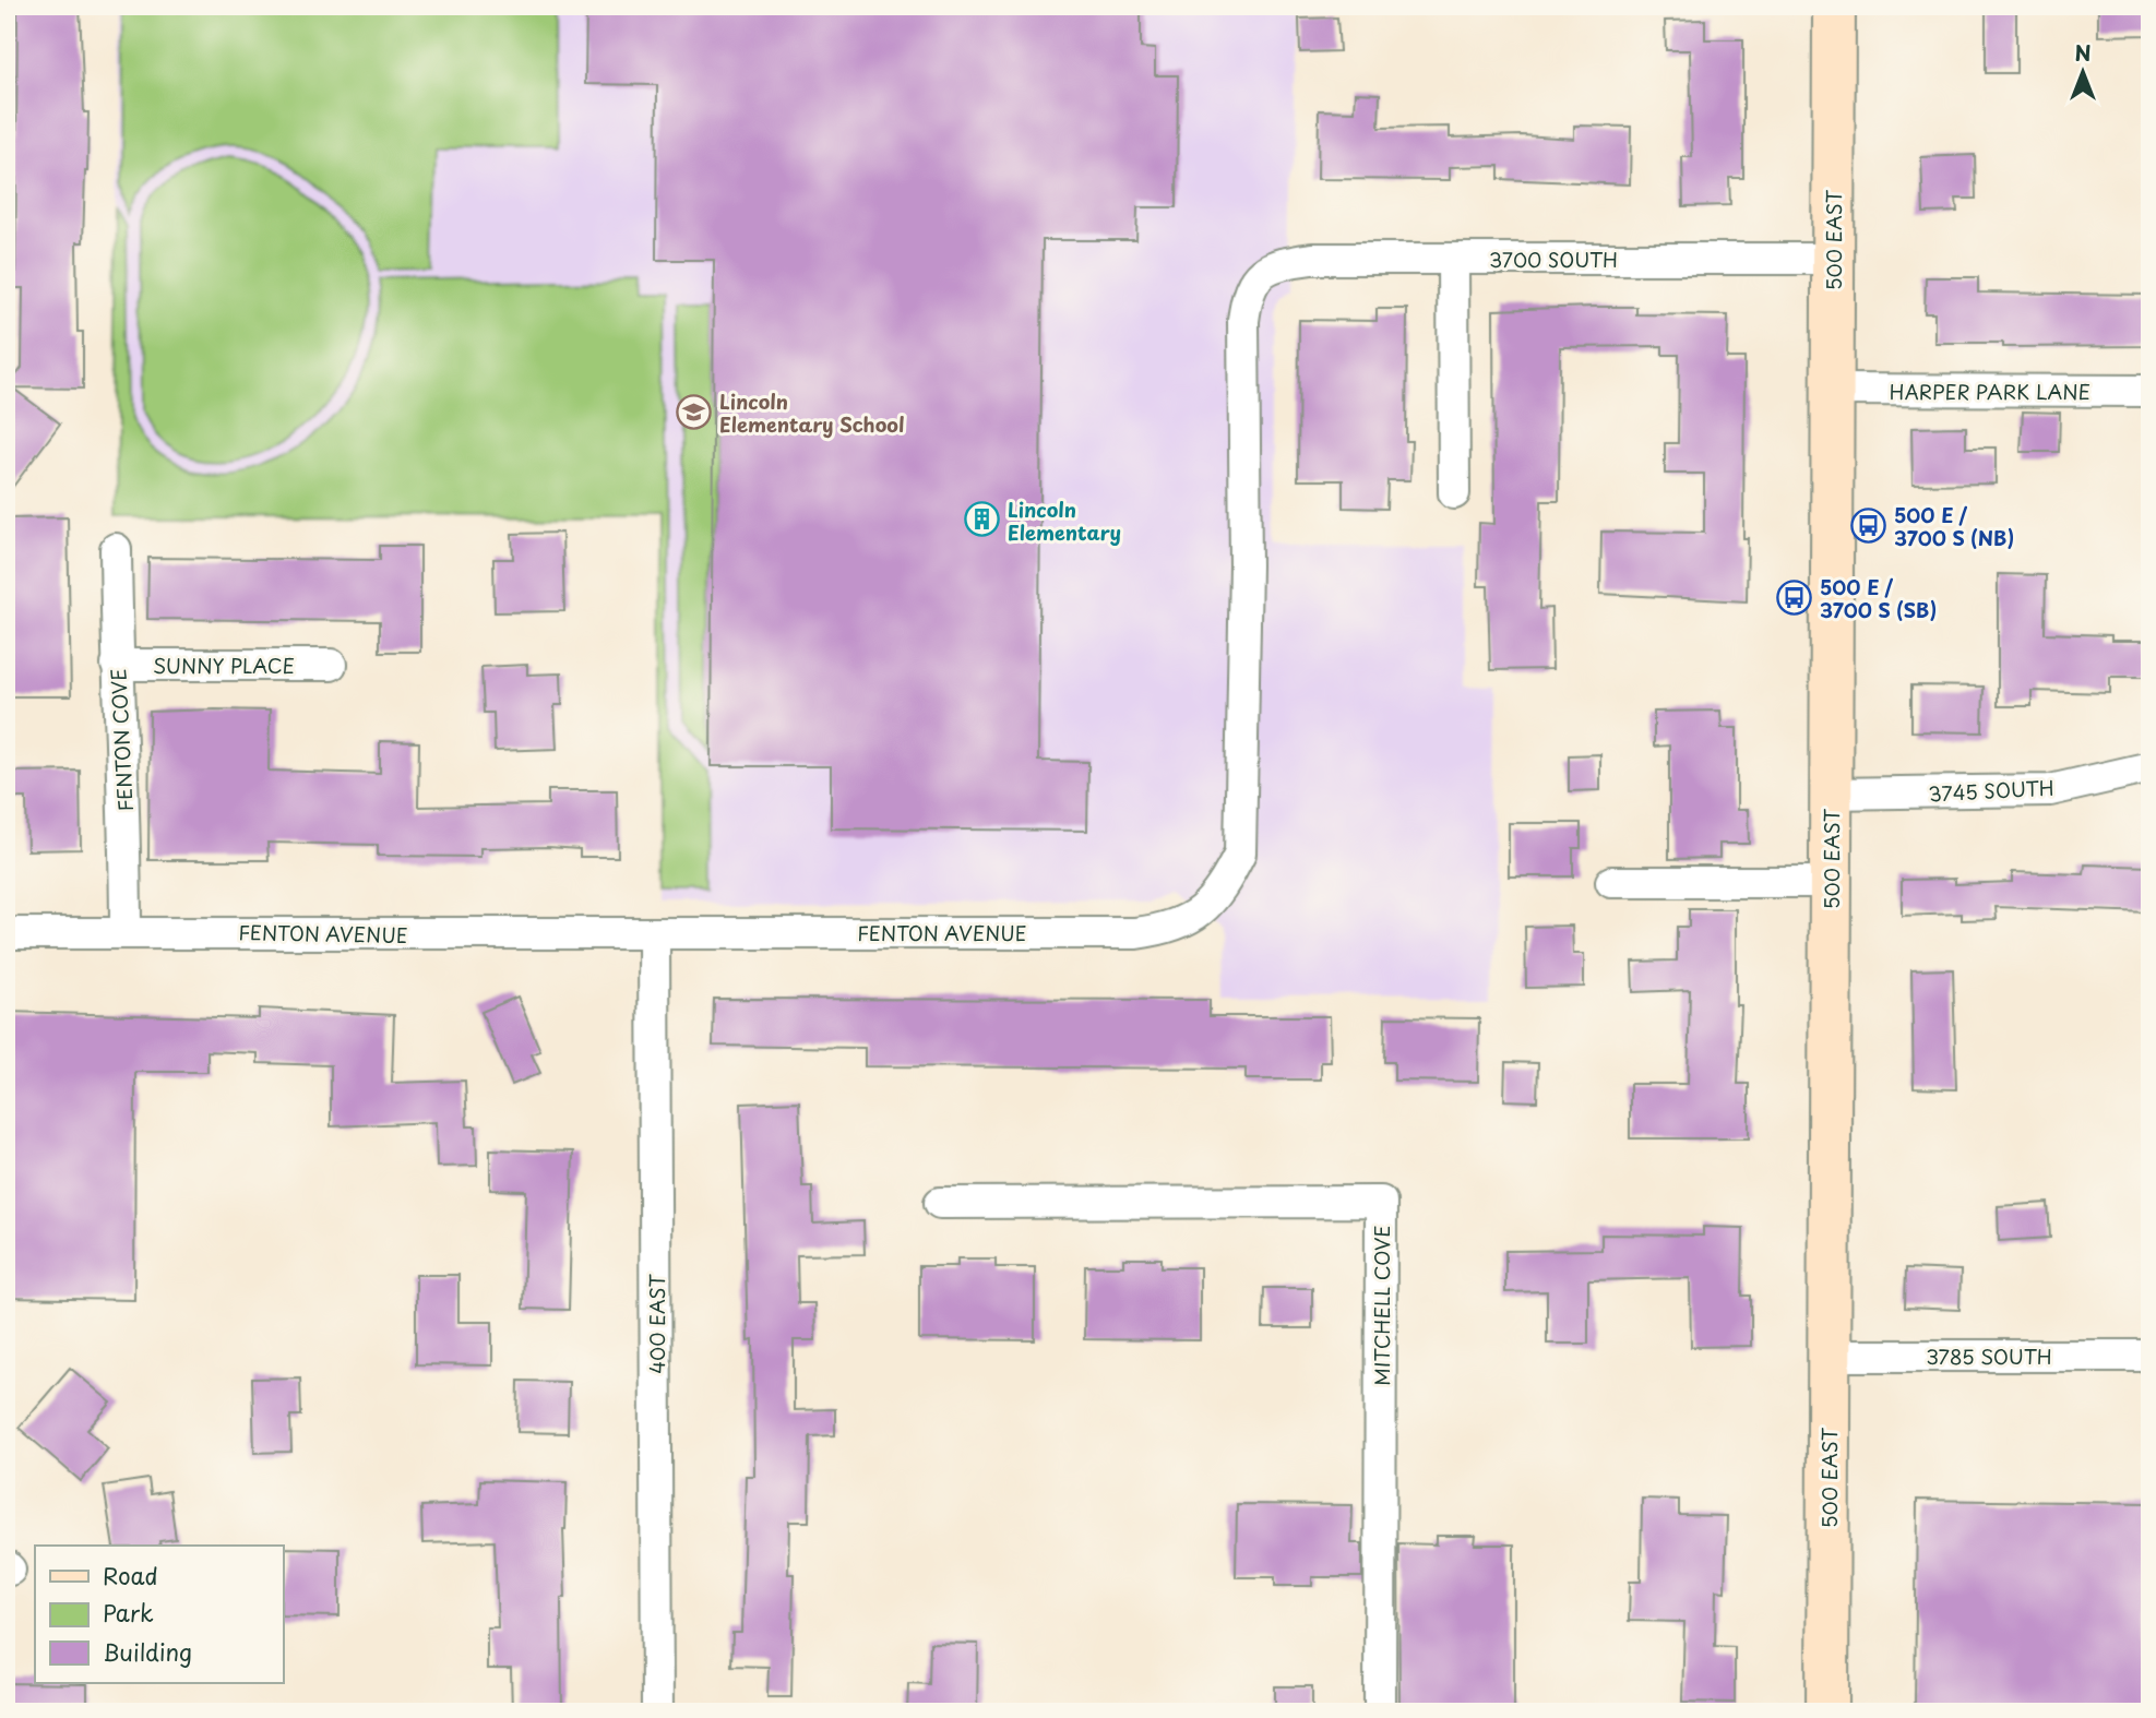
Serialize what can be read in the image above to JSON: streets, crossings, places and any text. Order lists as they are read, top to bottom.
{
  "streets": {
    "street": [
      "500 EAST",
      "3700 SOUTH",
      "HARPER PARK LANE",
      "SUNNY PLACE",
      "FENTON COVE",
      "3745 SOUTH",
      "FENTON AVENUE",
      "MITCHELL COVE",
      "400 EAST",
      "3785 SOUTH"
    ]
  },
  "crossings": [
    ["500 EAST", "3700 SOUTH"],
    ["500 EAST", "HARPER PARK LANE"],
    ["500 EAST", "3745 SOUTH"],
    ["500 EAST", "3785 SOUTH"],
    ["3700 SOUTH", "FENTON AVENUE"],
    ["SUNNY PLACE", "FENTON COVE"],
    ["FENTON COVE", "FENTON AVENUE"],
    ["FENTON AVENUE", "400 EAST"]
  ],
  "places": {
    "school or university": ["Lincoln Elementary School"],
    "building": ["Lincoln Elementary"],
    "bus stop": ["500 E / 3700 S (NB)", "500 E / 3700 S (SB)"]
  },
  "legend": ["Road", "Park", "Building"],
  "north": "top"
}
